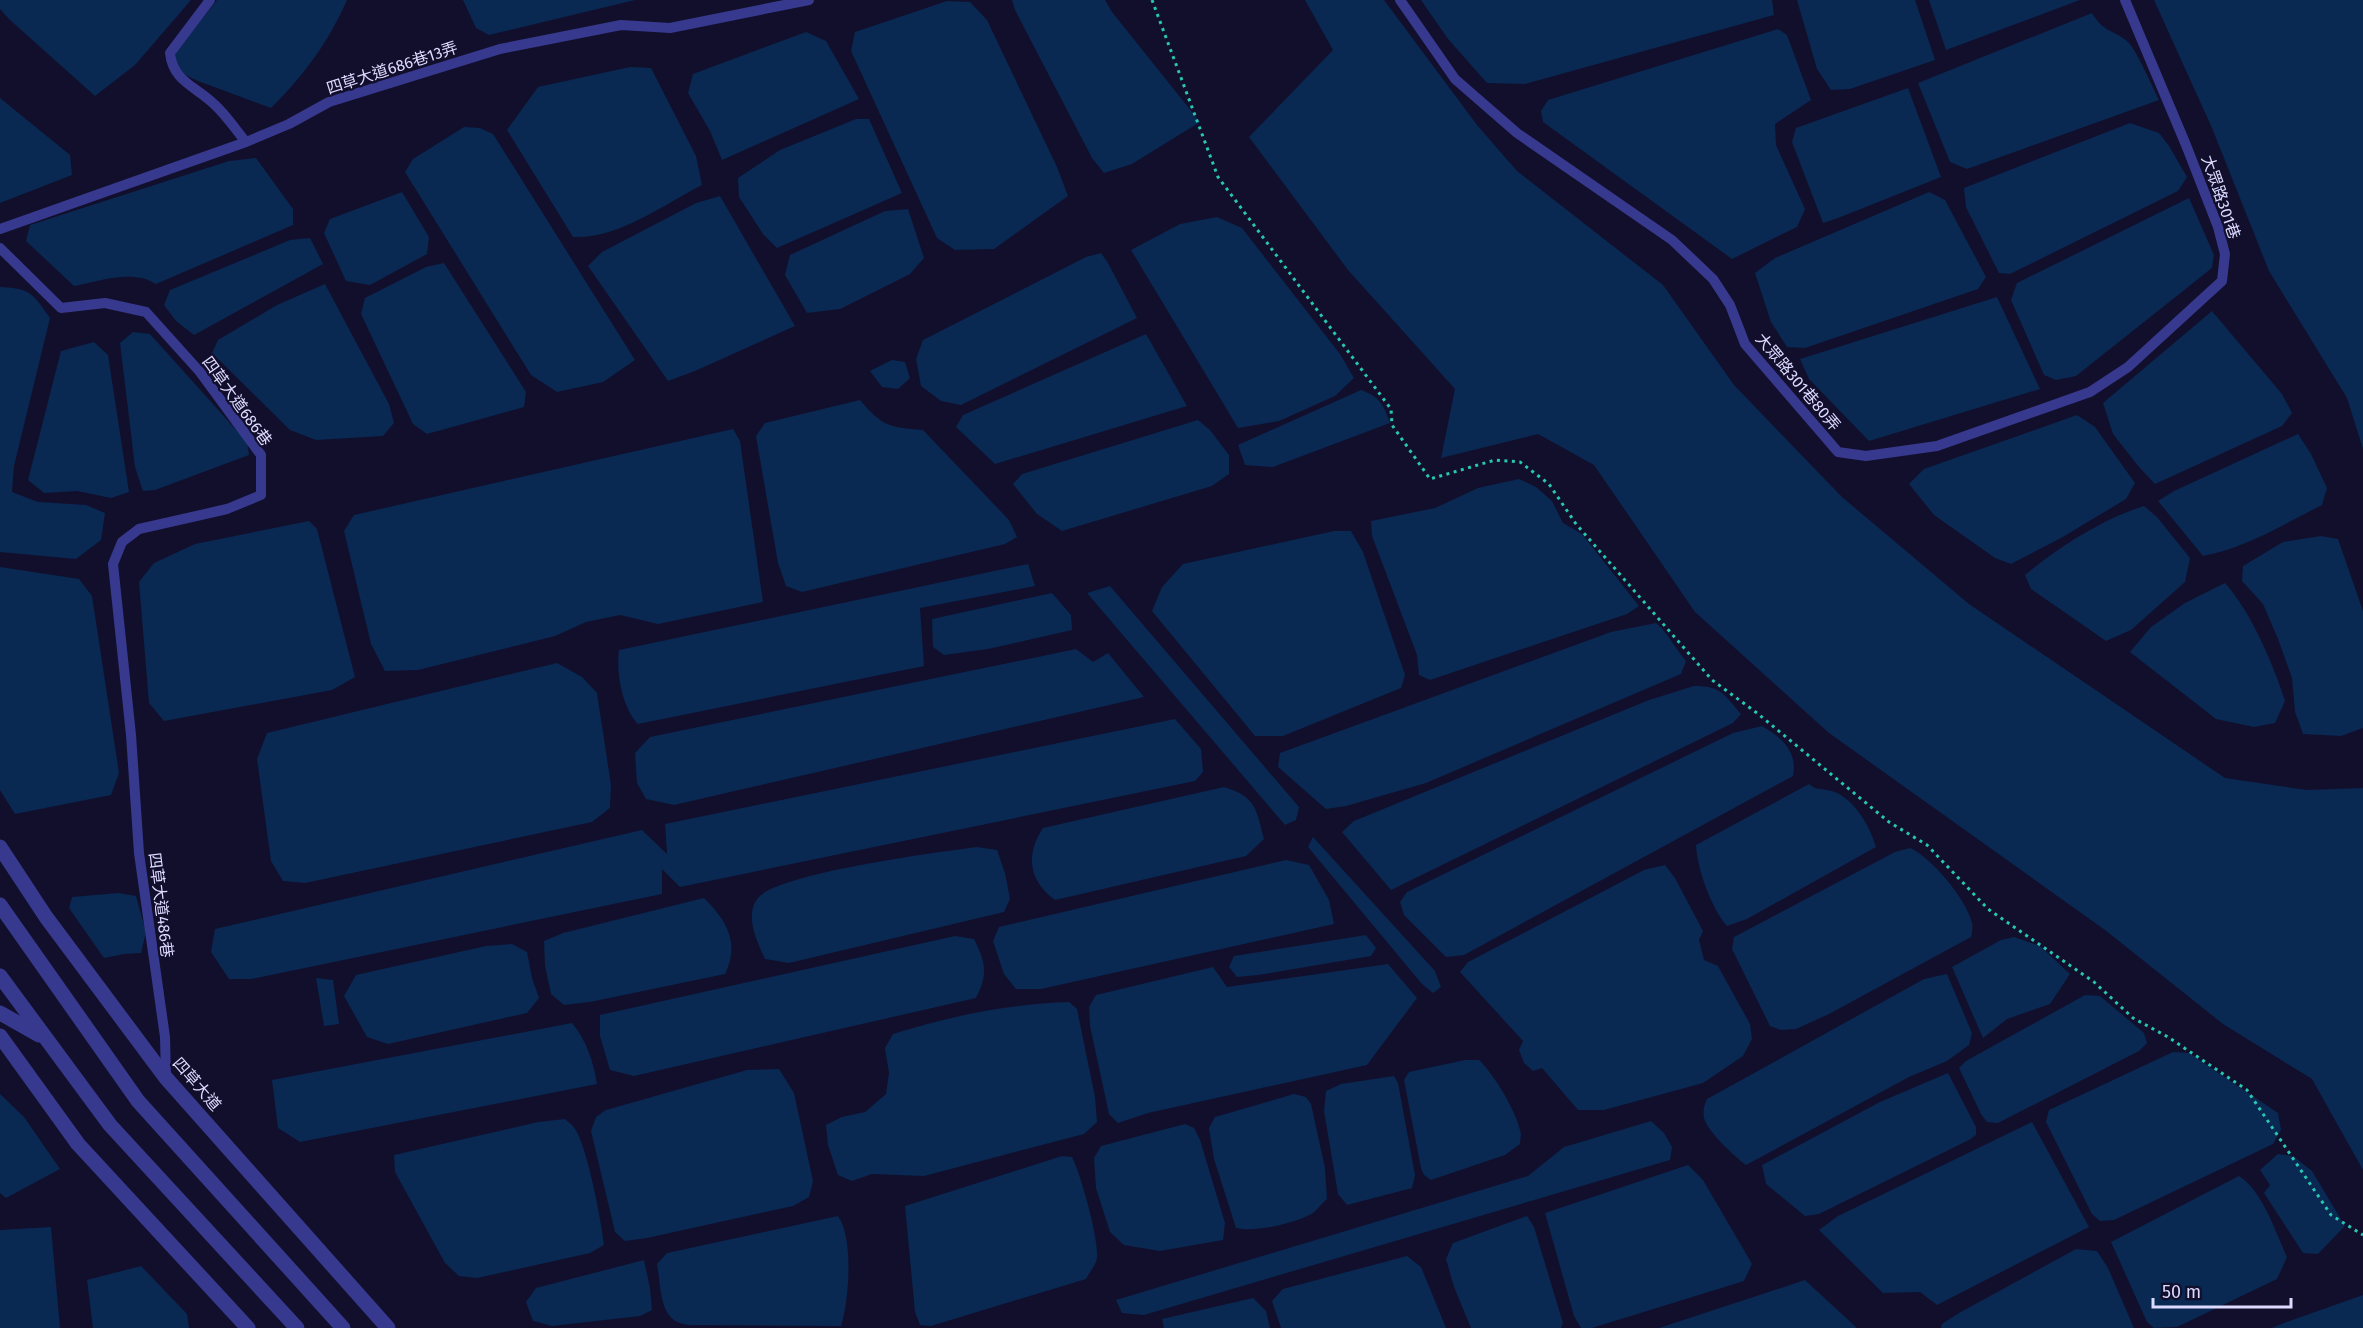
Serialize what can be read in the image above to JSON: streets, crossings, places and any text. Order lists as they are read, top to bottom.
{
  "streets": {
    "street": ["四草大道"],
    "lane": [
      "四草大道686巷13弄",
      "大眾路301巷",
      "大眾路301巷80弄",
      "四草大道686巷",
      "四草大道486巷"
    ]
  },
  "crossings": [
    ["大眾路301巷", "大眾路301巷80弄"],
    ["四草大道686巷", "四草大道486巷"],
    ["四草大道486巷", "四草大道"]
  ],
  "scale_bar": "50 m"
}
